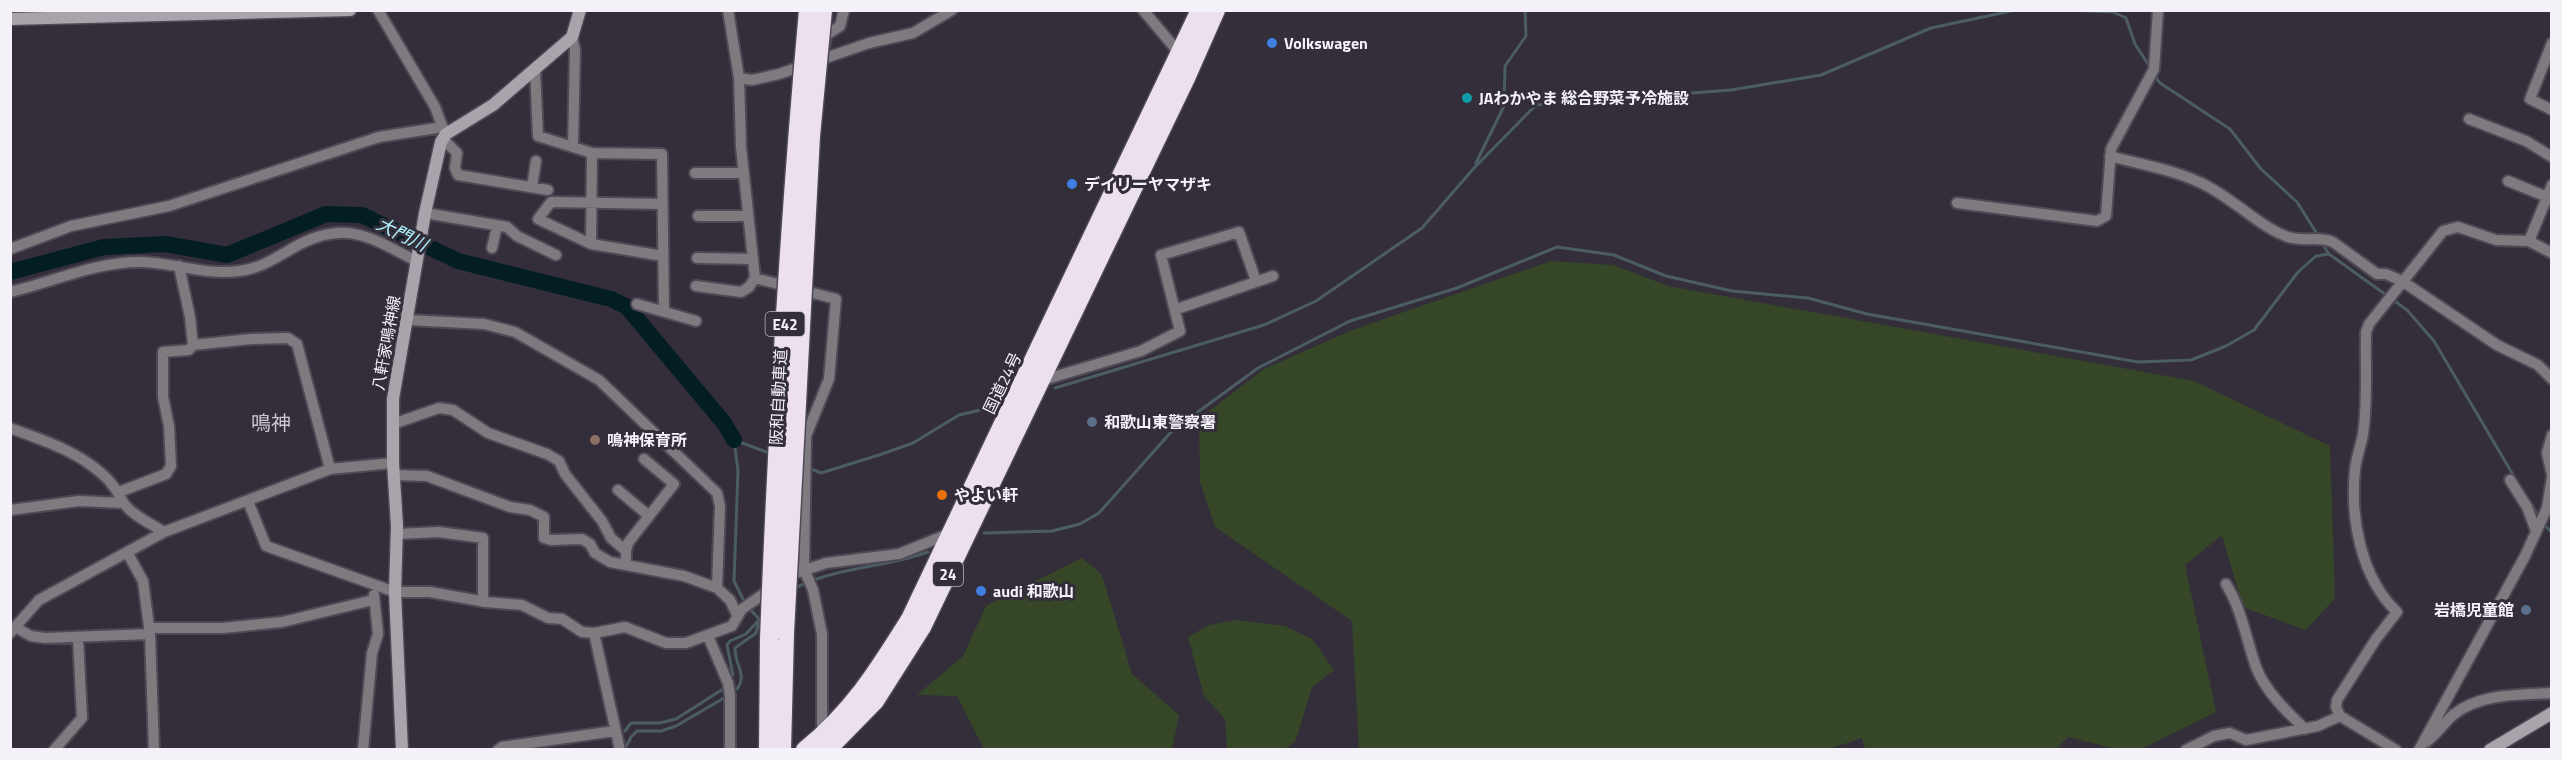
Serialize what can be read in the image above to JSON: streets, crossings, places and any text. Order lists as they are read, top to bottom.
{
  "streets": {
    "highway": [
      "E42",
      "国道24号",
      "阪和自動車道",
      "24"
    ],
    "main road": ["八軒家鳴神線"]
  },
  "districts": ["鳴神"],
  "water": ["大門川"],
  "places": [
    "Volkswagen",
    "JAわかやま 総合野菜予冷施設",
    "デイリーヤマザキ",
    "和歌山東警察署",
    "鳴神保育所",
    "やよい軒",
    "audi 和歌山",
    "岩橋児童館"
  ]
}
